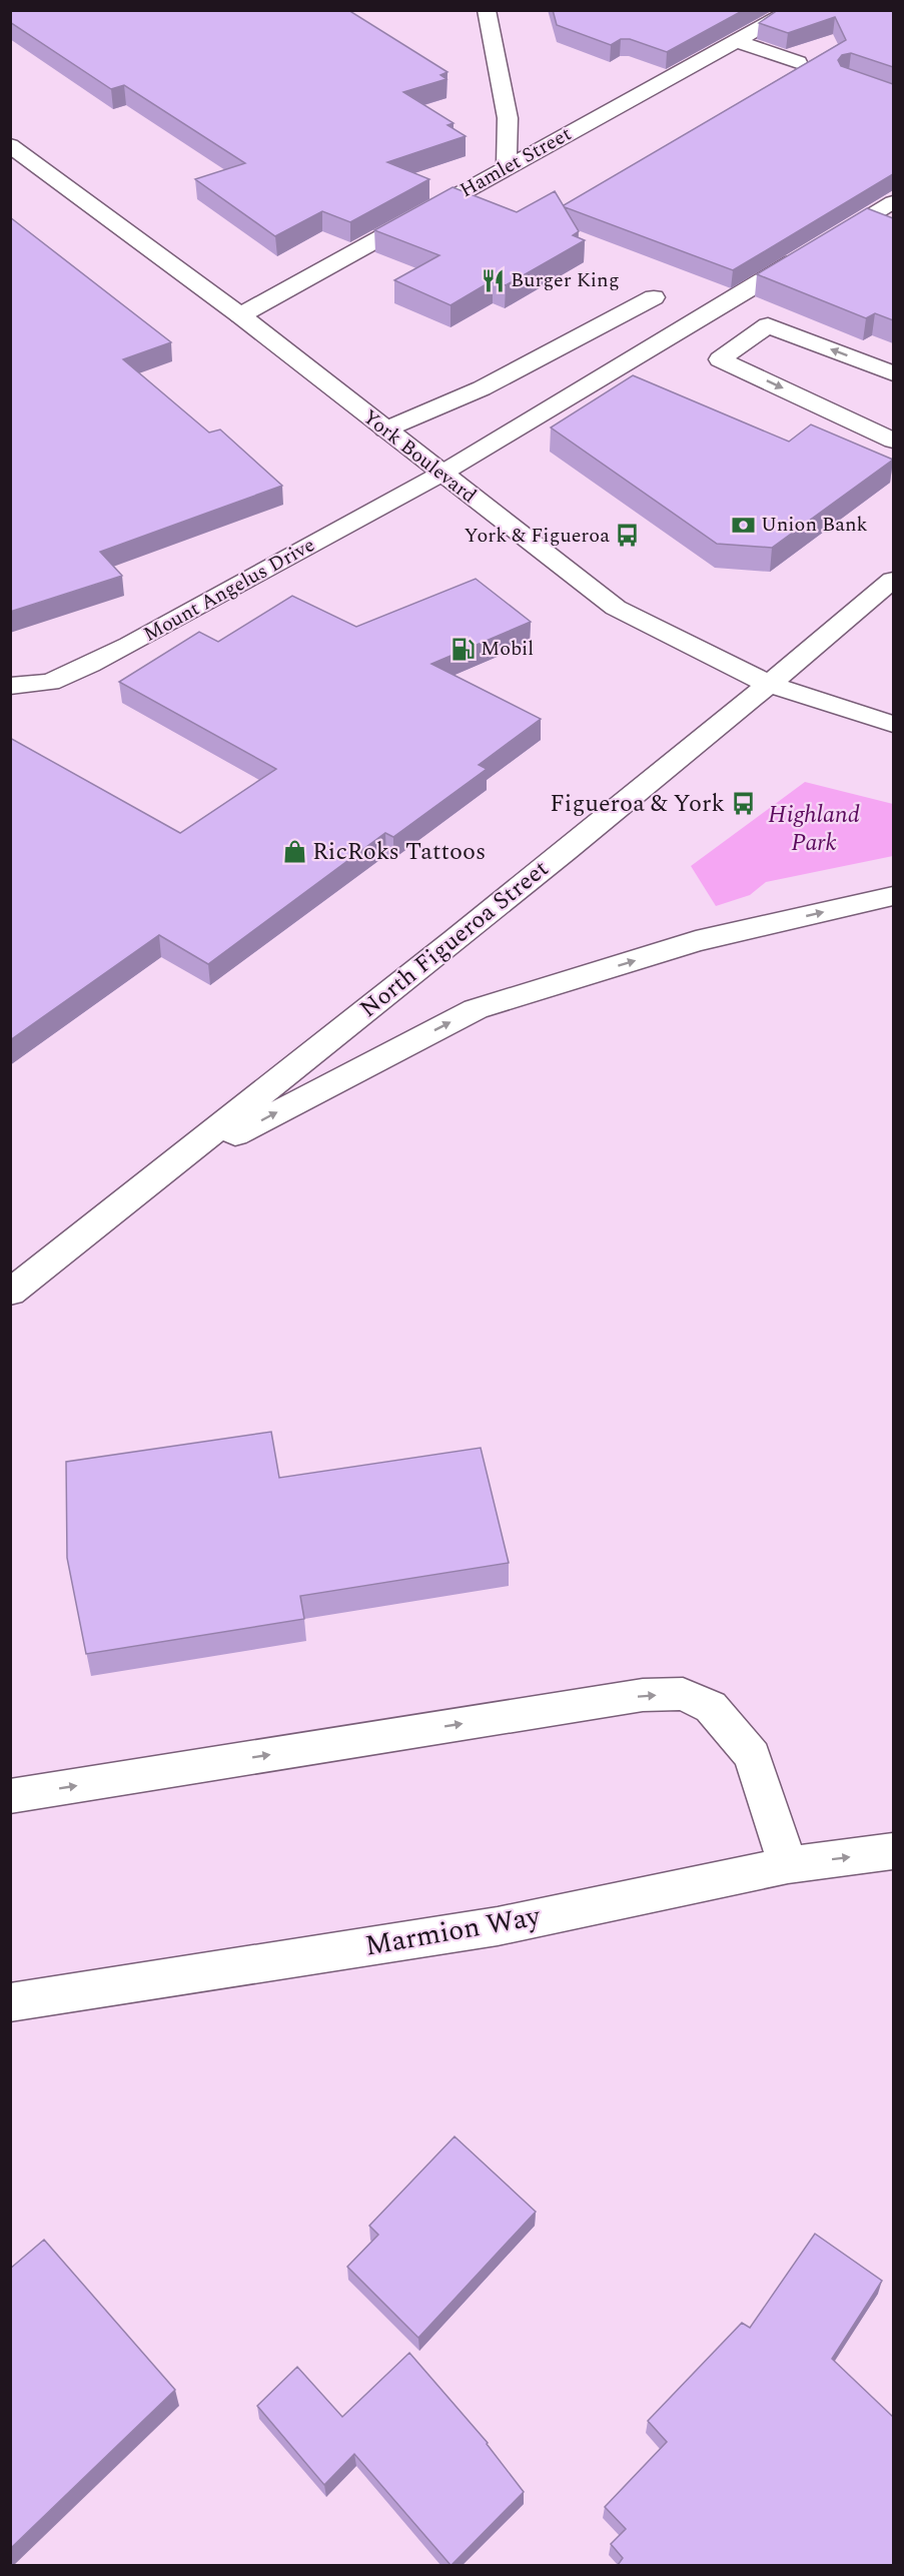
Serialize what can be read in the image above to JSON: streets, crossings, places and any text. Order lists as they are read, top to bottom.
{
  "streets": {
    "main road": [
      "Hamlet Street",
      "York Boulevard",
      "Mount Angelus Drive",
      "North Figueroa Street",
      "Marmion Way"
    ]
  },
  "crossings": [
    ["Hamlet Street", "York Boulevard"],
    ["York Boulevard", "Mount Angelus Drive"],
    ["York Boulevard", "North Figueroa Street"]
  ],
  "parks": ["Highland Park"],
  "places": {
    "restaurant": ["Burger King"],
    "bank": ["Union Bank"],
    "bus stop": ["York & Figueroa", "Figueroa & York"],
    "fuel station": ["Mobil"],
    "shop": ["RicRoks Tattoos"]
  }
}
